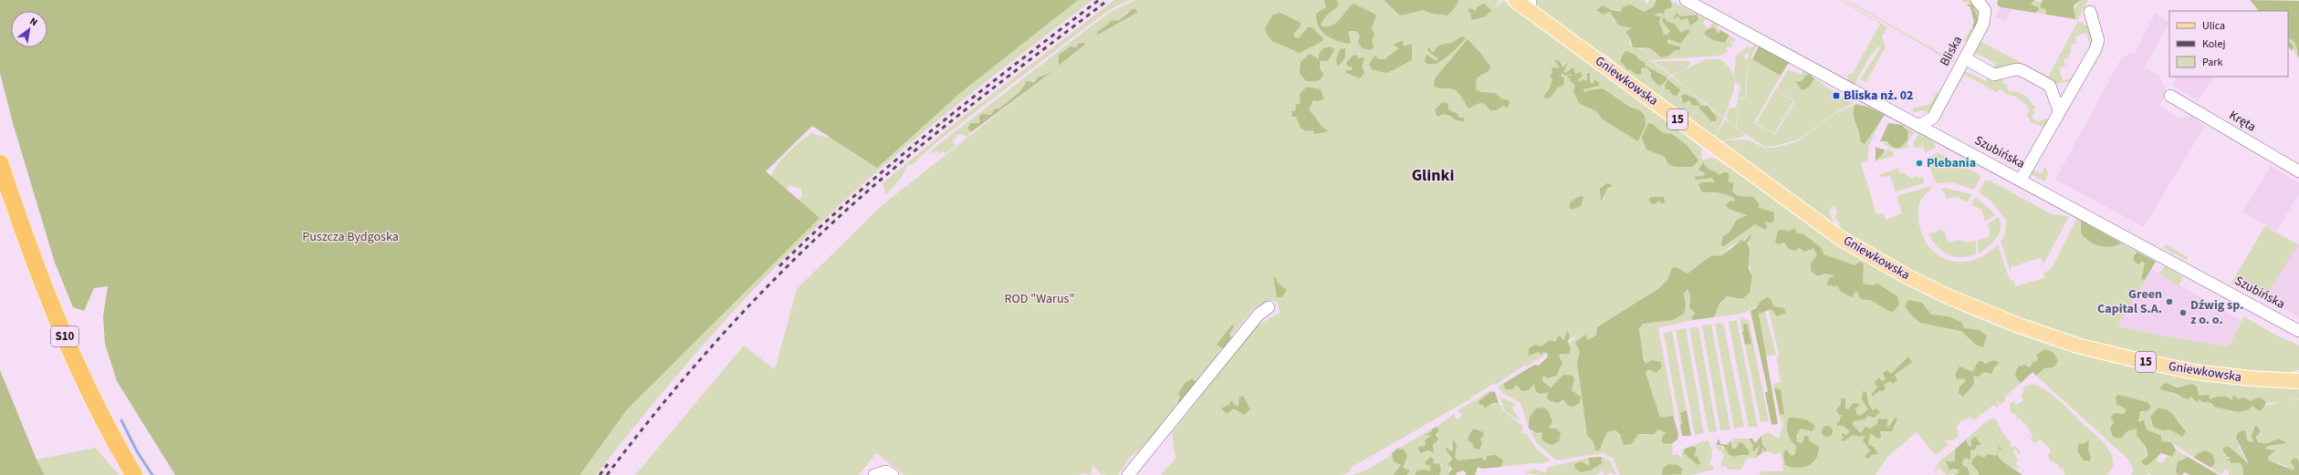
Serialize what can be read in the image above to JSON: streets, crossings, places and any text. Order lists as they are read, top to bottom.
{
  "streets": {
    "highway": ["S10"],
    "main road": ["Gniewkowska", "15"],
    "street": ["Bliska", "Kręta", "Szubińska"]
  },
  "districts": ["Glinki"],
  "parks": ["Puszcza Bydgoska", "ROD \"Warus\""],
  "places": {
    "transit": ["Bliska nż. 02"],
    "other": ["Plebania", "Green Capital S.A.", "Dźwig sp. z o. o."]
  },
  "legend": ["Ulica", "Kolej", "Park"],
  "north": "top right"
}
